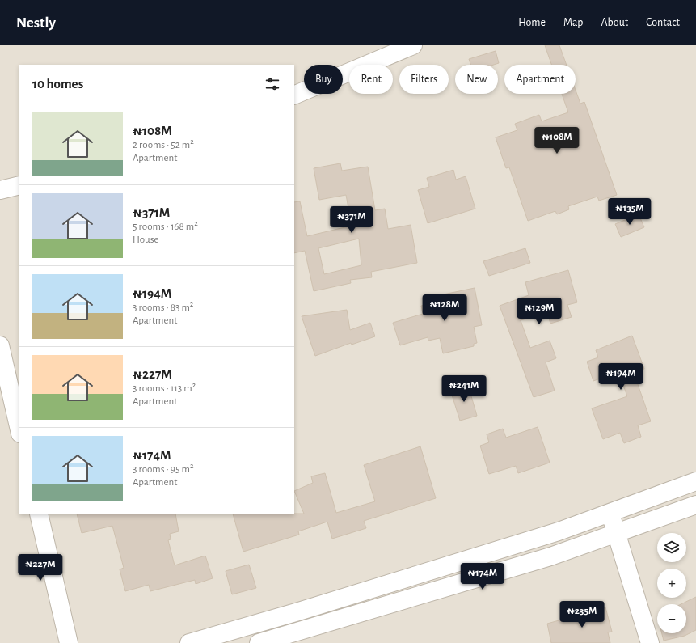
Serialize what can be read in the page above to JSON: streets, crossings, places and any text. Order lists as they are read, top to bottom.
{
  "page": {
    "header": "Nestly",
    "nav": [
      "Home",
      "Map",
      "About",
      "Contact"
    ],
    "chip": [
      "Buy",
      "Rent",
      "Filters",
      "New",
      "Apartment"
    ],
    "heading": "10 homes",
    "list": [
      {
        "name": "₦108M",
        "note": "2 rooms · 52 m² · Apartment"
      },
      {
        "name": "₦371M",
        "note": "5 rooms · 168 m² · House"
      },
      {
        "name": "₦194M",
        "note": "3 rooms · 83 m² · Apartment"
      },
      {
        "name": "₦227M",
        "note": "3 rooms · 113 m² · Apartment"
      },
      {
        "name": "₦174M",
        "note": "3 rooms · 95 m² · Apartment"
      }
    ],
    "price": [
      "₦108M",
      "₦135M",
      "₦371M",
      "₦128M",
      "₦129M",
      "₦194M",
      "₦241M",
      "₦227M",
      "₦174M",
      "₦235M"
    ],
    "map_buttons": ["+", "−"]
  }
}
